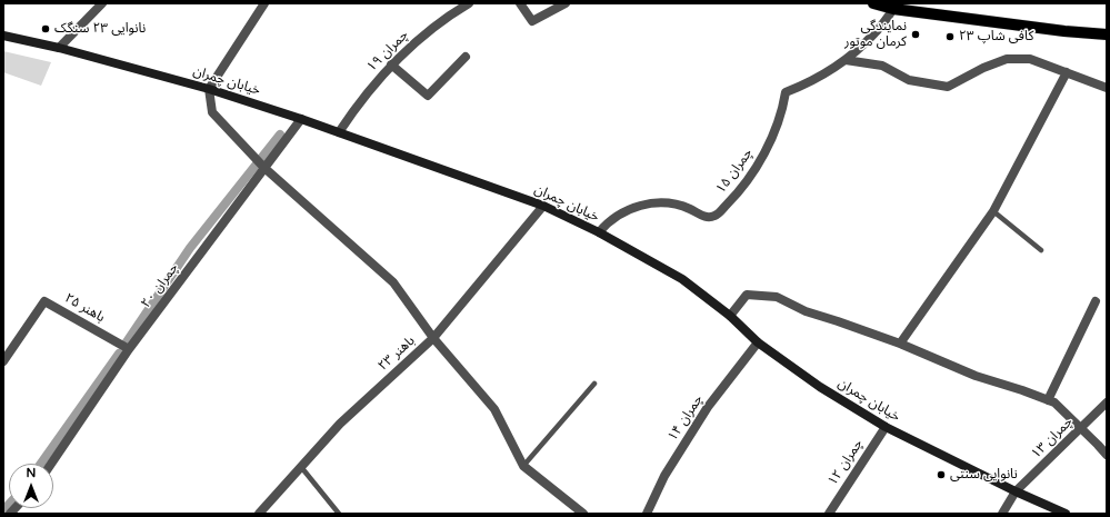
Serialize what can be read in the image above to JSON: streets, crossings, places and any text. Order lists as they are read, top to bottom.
{
  "streets": {
    "main road": ["خیابان چمران"],
    "street": [
      "چمران ۱۹",
      "چمران ۱۵",
      "چمران ۲۰",
      "باهنر ۲۵",
      "باهنر ۲۳",
      "چمران ۱۴",
      "چمران ۱۳",
      "چمران ۱۲"
    ]
  },
  "crossings": [
    ["چمران ۱۹", "خیابان چمران"],
    ["خیابان چمران", "چمران ۱۵"],
    ["خیابان چمران", "چمران ۲۰"],
    ["خیابان چمران", "باهنر ۲۳"],
    ["خیابان چمران", "چمران ۱۴"],
    ["خیابان چمران", "چمران ۱۳"],
    ["خیابان چمران", "چمران ۱۲"],
    ["چمران ۲۰", "باهنر ۲۵"]
  ],
  "places": [
    "نانوایی ۲۳ سنگک",
    "نمایندگی کرمان موتور",
    "کافی شاپ ۲۳",
    "نانوایی سنتی"
  ],
  "north": "top"
}
